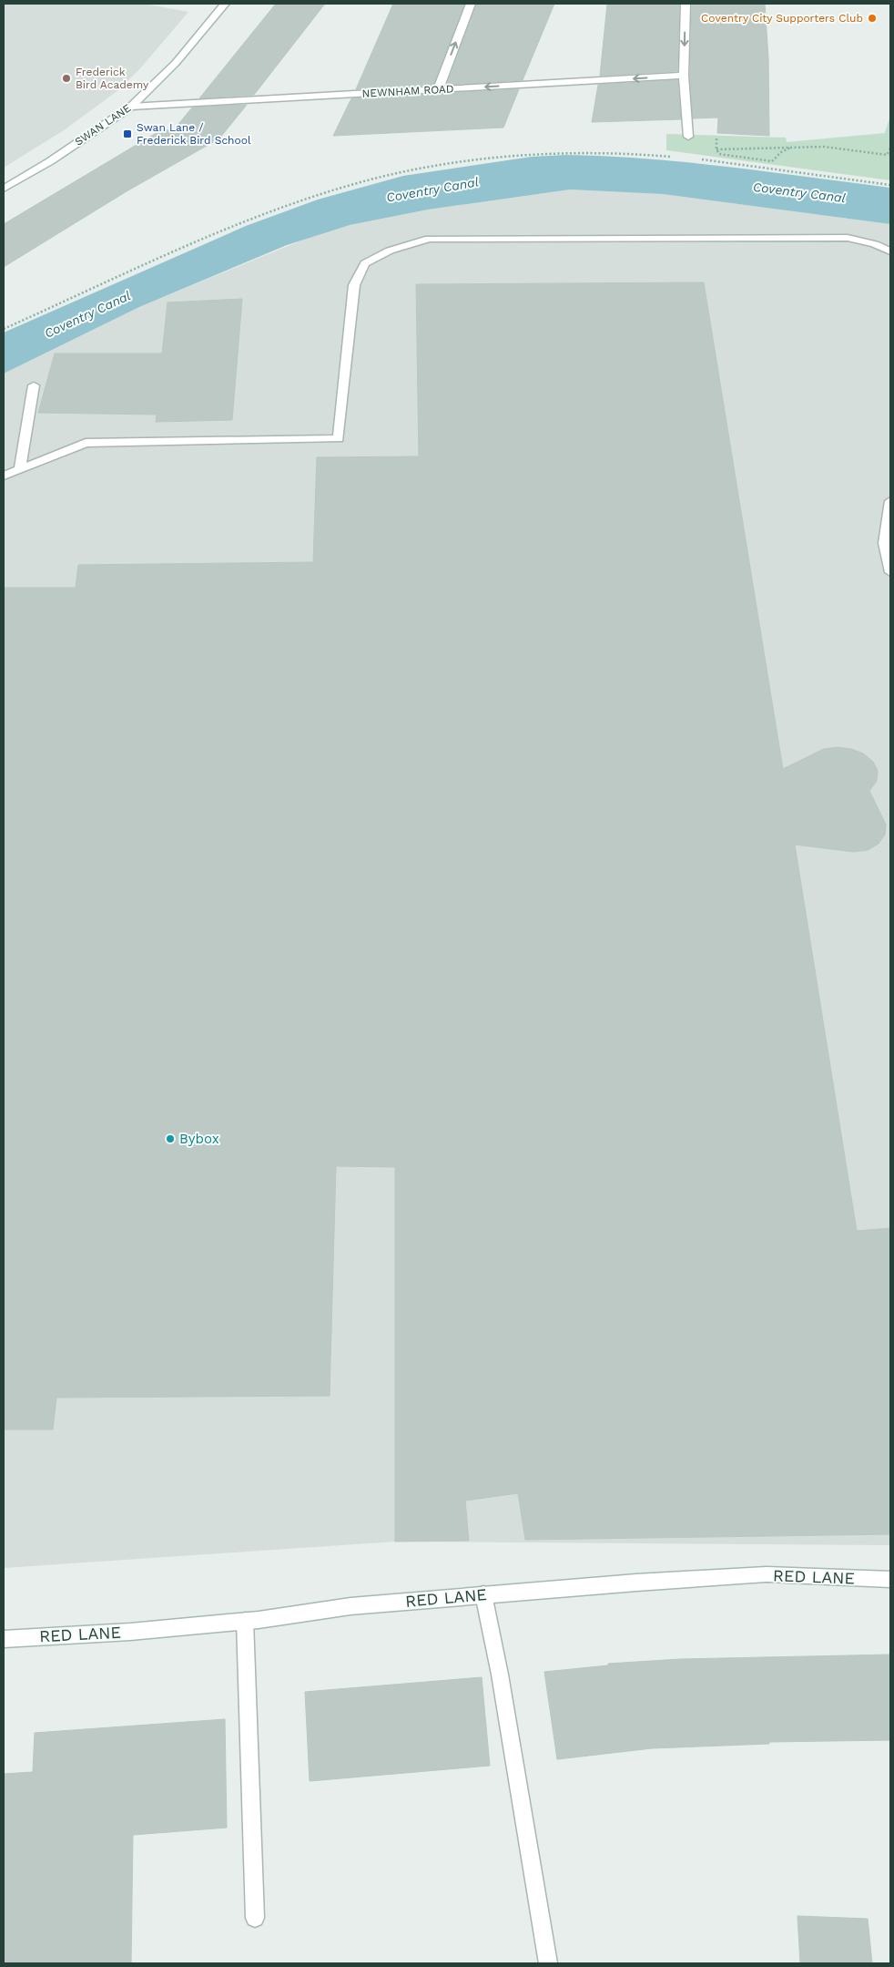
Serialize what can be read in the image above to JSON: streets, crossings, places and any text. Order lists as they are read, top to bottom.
{
  "streets": {
    "street": ["NEWNHAM ROAD", "SWAN LANE", "RED LANE"]
  },
  "crossings": [
    ["NEWNHAM ROAD", "SWAN LANE"]
  ],
  "one_way": ["NEWNHAM ROAD"],
  "water": ["Coventry Canal"],
  "places": {
    "other": ["Coventry City Supporters Club", "Frederick Bird Academy", "Bybox"],
    "transit": ["Swan Lane / Frederick Bird School"]
  }
}
